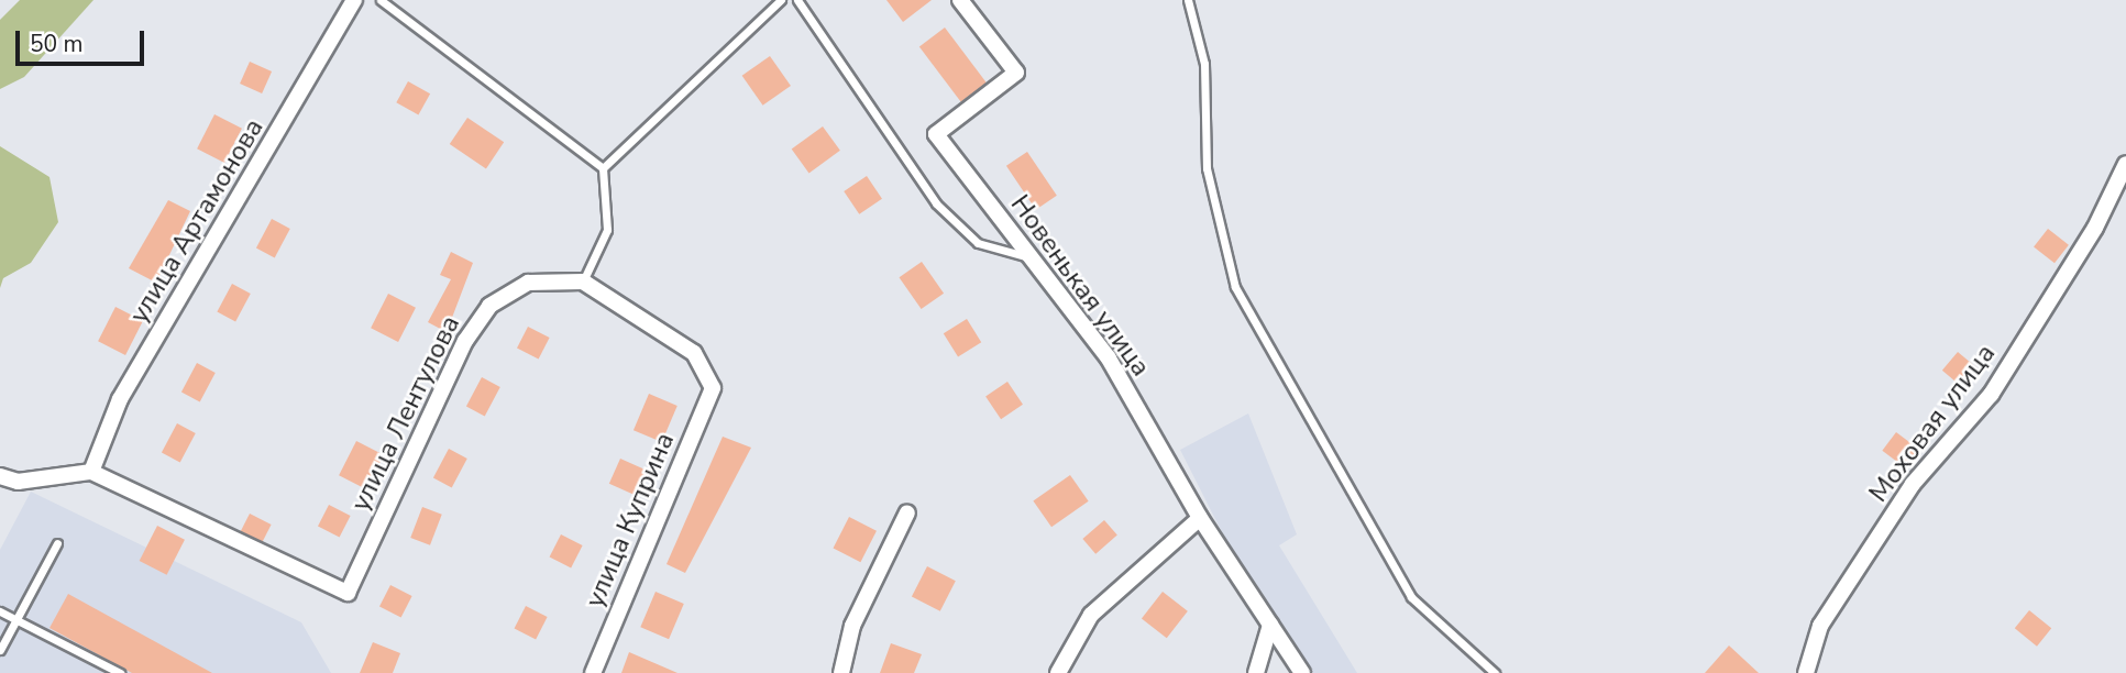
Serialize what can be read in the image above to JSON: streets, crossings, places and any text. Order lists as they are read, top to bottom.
{
  "streets": {
    "street": [
      "улица Артамонова",
      "Новенькая улица",
      "улица Лентулова",
      "Моховая улица",
      "улица Куприна"
    ]
  },
  "crossings": [
    ["улица Артамонова", "улица Лентулова"],
    ["улица Лентулова", "улица Куприна"]
  ],
  "scale_bar": "50 m"
}
